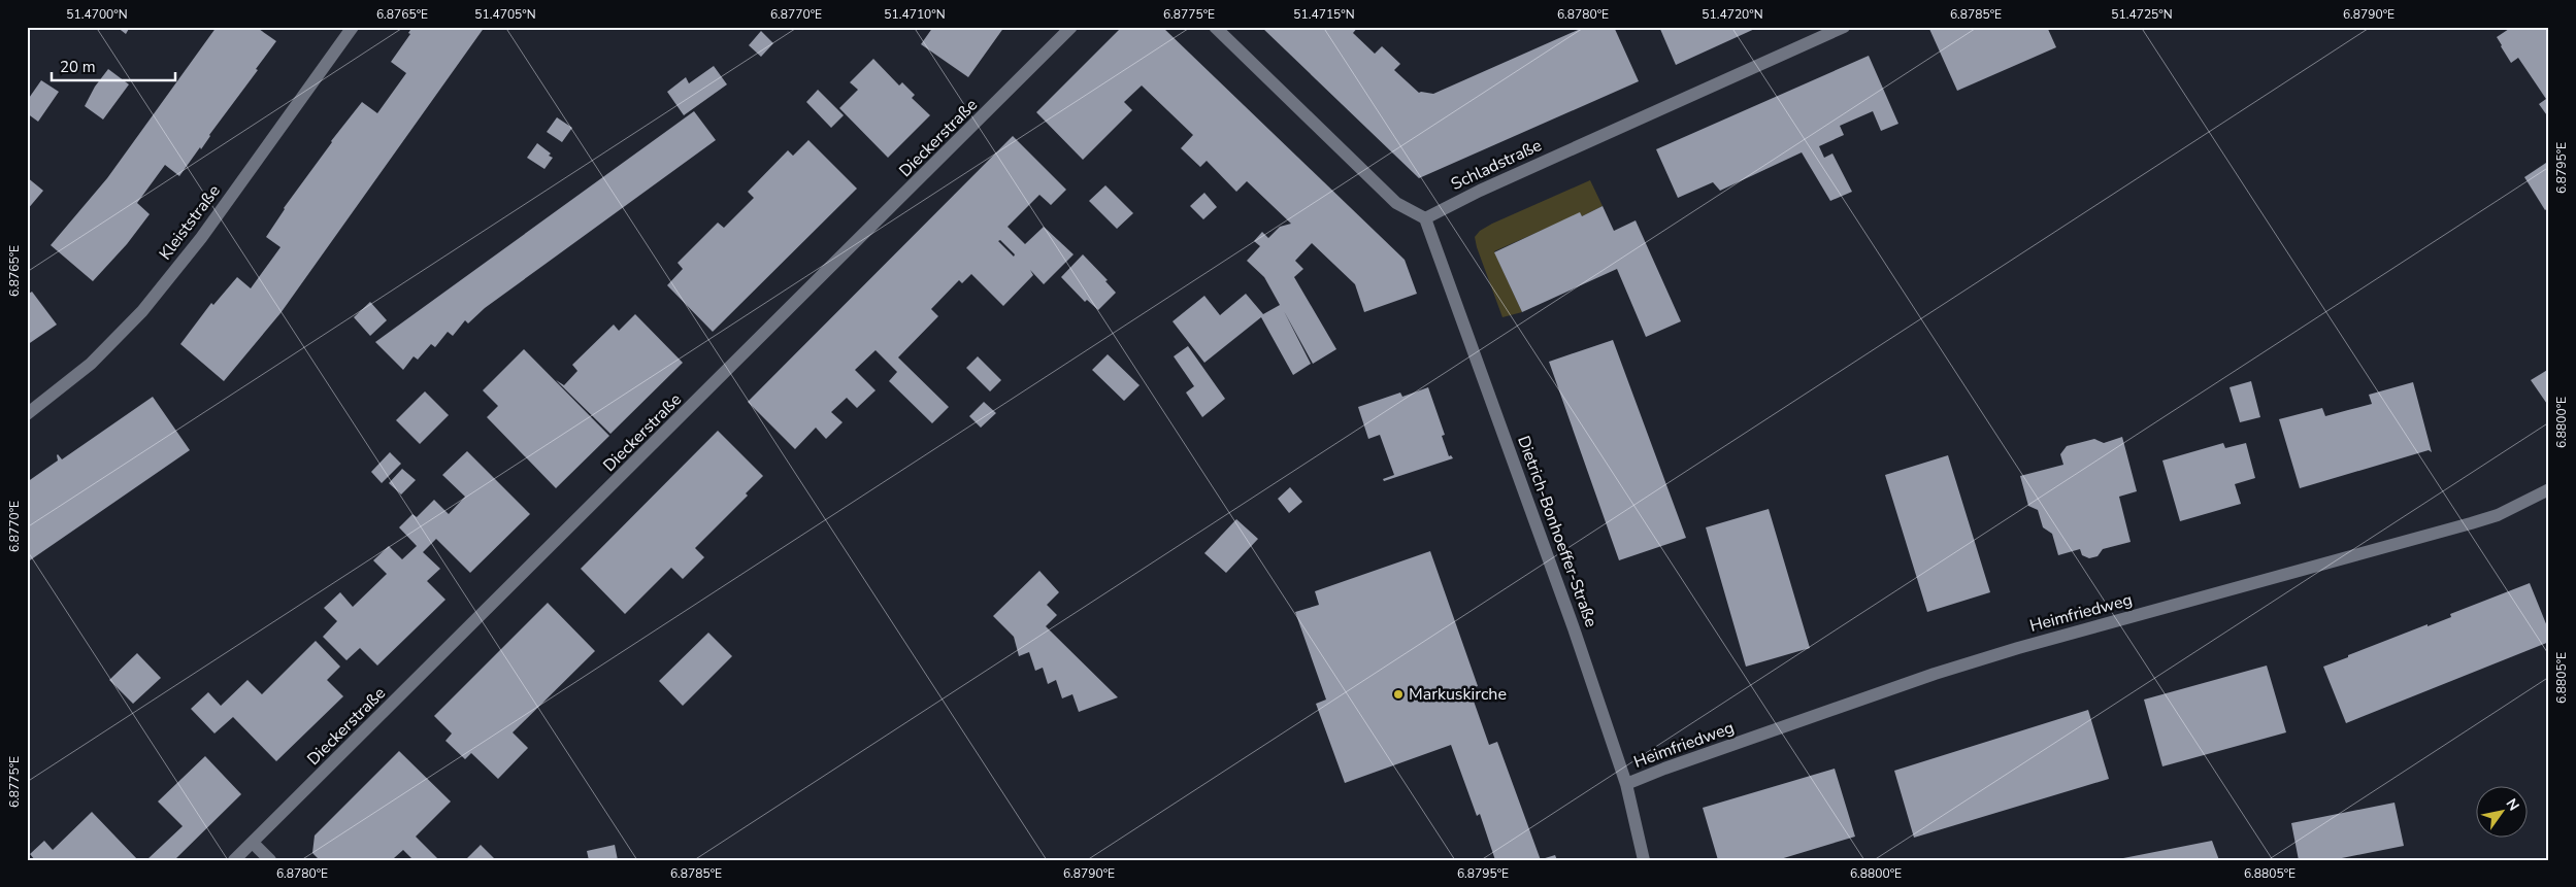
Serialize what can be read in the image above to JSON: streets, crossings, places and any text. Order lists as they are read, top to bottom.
{
  "streets": {
    "street": [
      "Dieckerstraße",
      "Schladstraße",
      "Kleiststraße",
      "Dietrich-Bonhoeffer-Straße",
      "Heimfriedweg"
    ]
  },
  "crossings": [
    ["Schladstraße", "Dietrich-Bonhoeffer-Straße"],
    ["Dietrich-Bonhoeffer-Straße", "Heimfriedweg"]
  ],
  "places": ["Markuskirche"],
  "scale_bar": "20 m",
  "north": "top right",
  "coordinates": [
    "51.4700°N",
    "6.8765°E",
    "51.4705°N",
    "6.8770°E",
    "51.4710°N",
    "6.8775°E",
    "51.4715°N",
    "6.8780°E",
    "51.4720°N",
    "6.8785°E",
    "51.4725°N",
    "6.8790°E",
    "6.8795°E",
    "6.8800°E",
    "6.8805°E"
  ]
}
